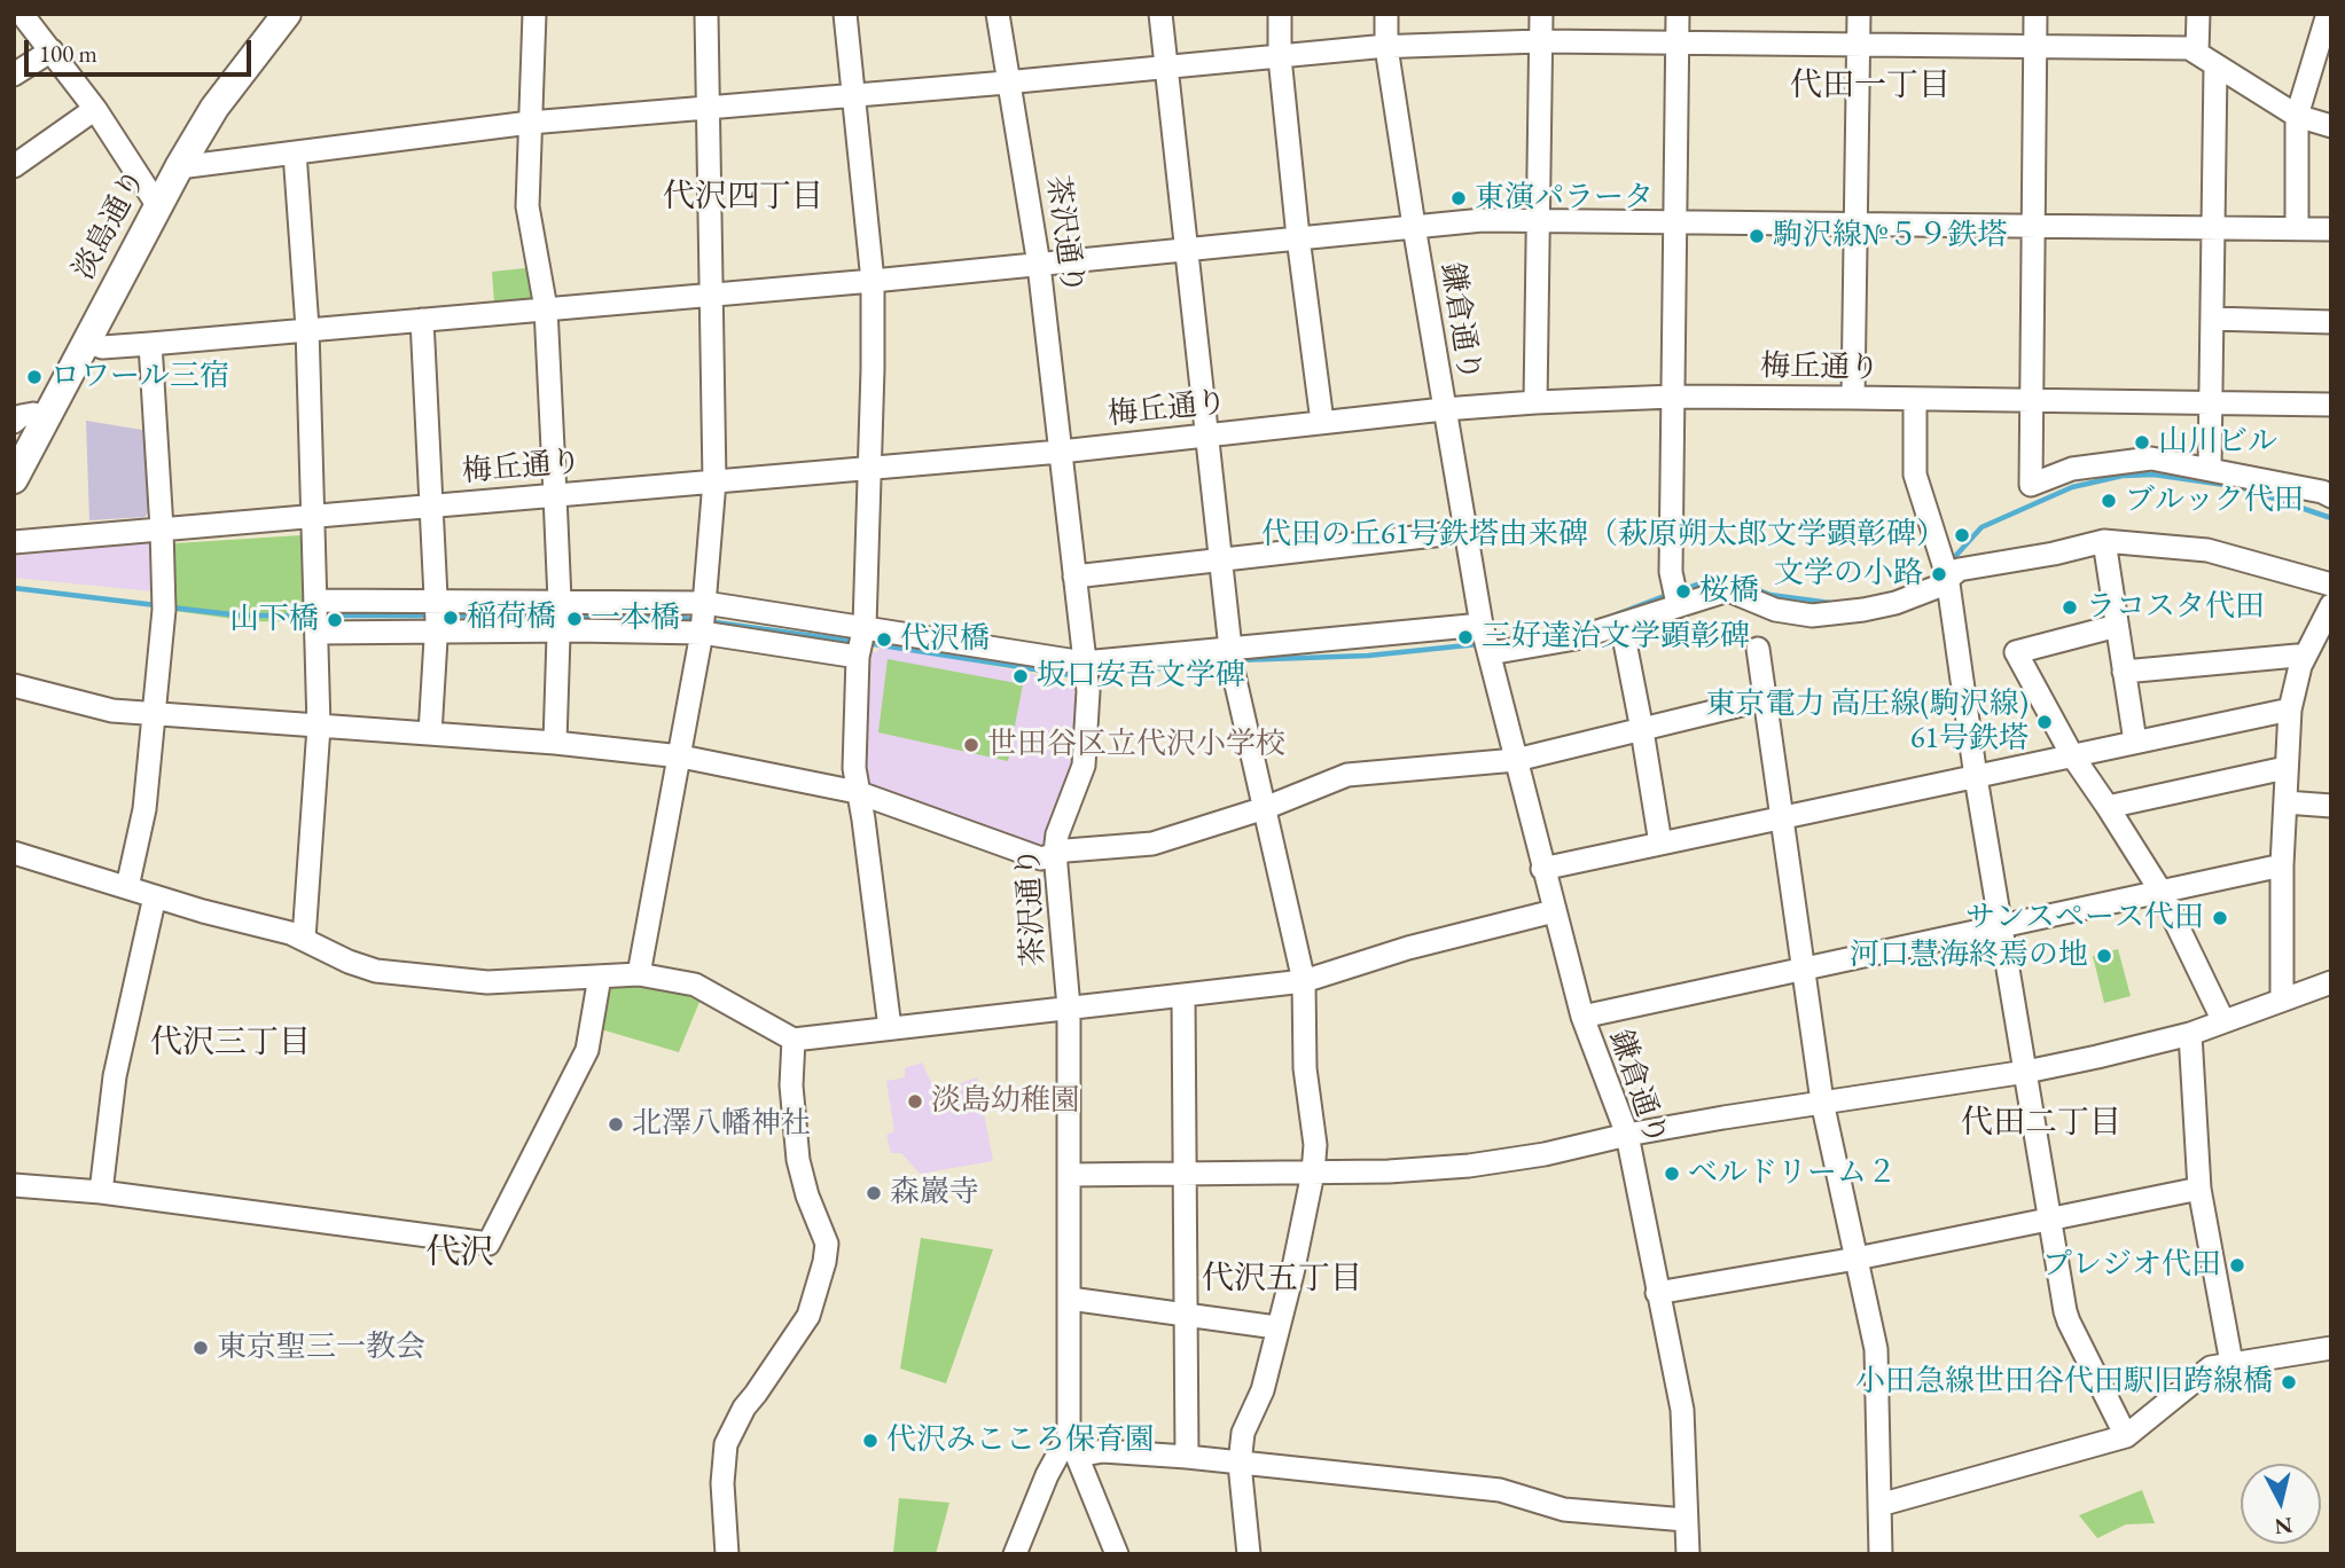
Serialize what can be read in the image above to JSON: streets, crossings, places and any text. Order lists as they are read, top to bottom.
{
  "streets": {
    "main road": ["淡島通り"],
    "street": ["茶沢通り", "鎌倉通り", "梅丘通り"]
  },
  "crossings": [
    ["茶沢通り", "梅丘通り"],
    ["鎌倉通り", "梅丘通り"]
  ],
  "districts": [
    "代田一丁目",
    "代沢四丁目",
    "代沢三丁目",
    "代田二丁目",
    "代沢",
    "代沢五丁目"
  ],
  "places": [
    "東演パラータ",
    "駒沢線№５９鉄塔",
    "ロワール三宿",
    "山川ビル",
    "ブルック代田",
    "代田の丘61号鉄塔由来碑（萩原朔太郎文学顕彰碑）",
    "文学の小路",
    "桜橋",
    "ラコスタ代田",
    "稲荷橋",
    "一本橋",
    "山下橋",
    "三好達治文学顕彰碑",
    "代沢橋",
    "坂口安吾文学碑",
    "東京電力 高圧線(駒沢線) 61号鉄塔",
    "世田谷区立代沢小学校",
    "サンスペース代田",
    "河口慧海終焉の地",
    "淡島幼稚園",
    "北澤八幡神社",
    "ベルドリーム２",
    "森巖寺",
    "プレジオ代田",
    "東京聖三一教会",
    "小田急線世田谷代田駅旧跨線橋",
    "代沢みこころ保育園"
  ],
  "scale_bar": "100 m",
  "north": "bottom"
}
